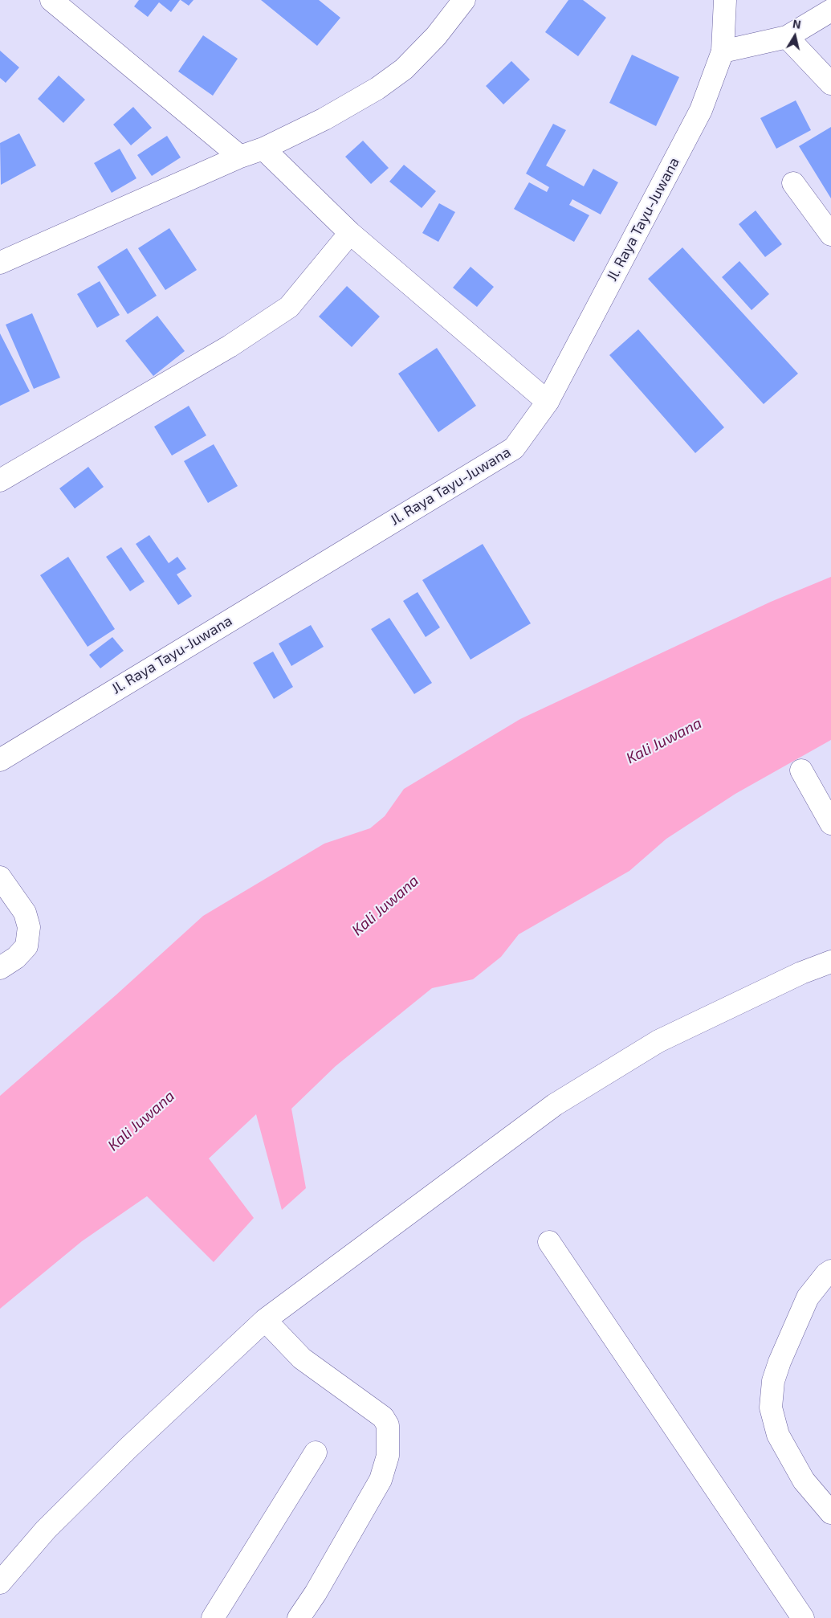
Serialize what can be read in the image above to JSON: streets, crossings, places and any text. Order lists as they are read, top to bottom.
{
  "streets": {
    "street": ["Jl. Raya Tayu-Juwana"]
  },
  "water": ["Kali Juwana"],
  "north": "top"
}
